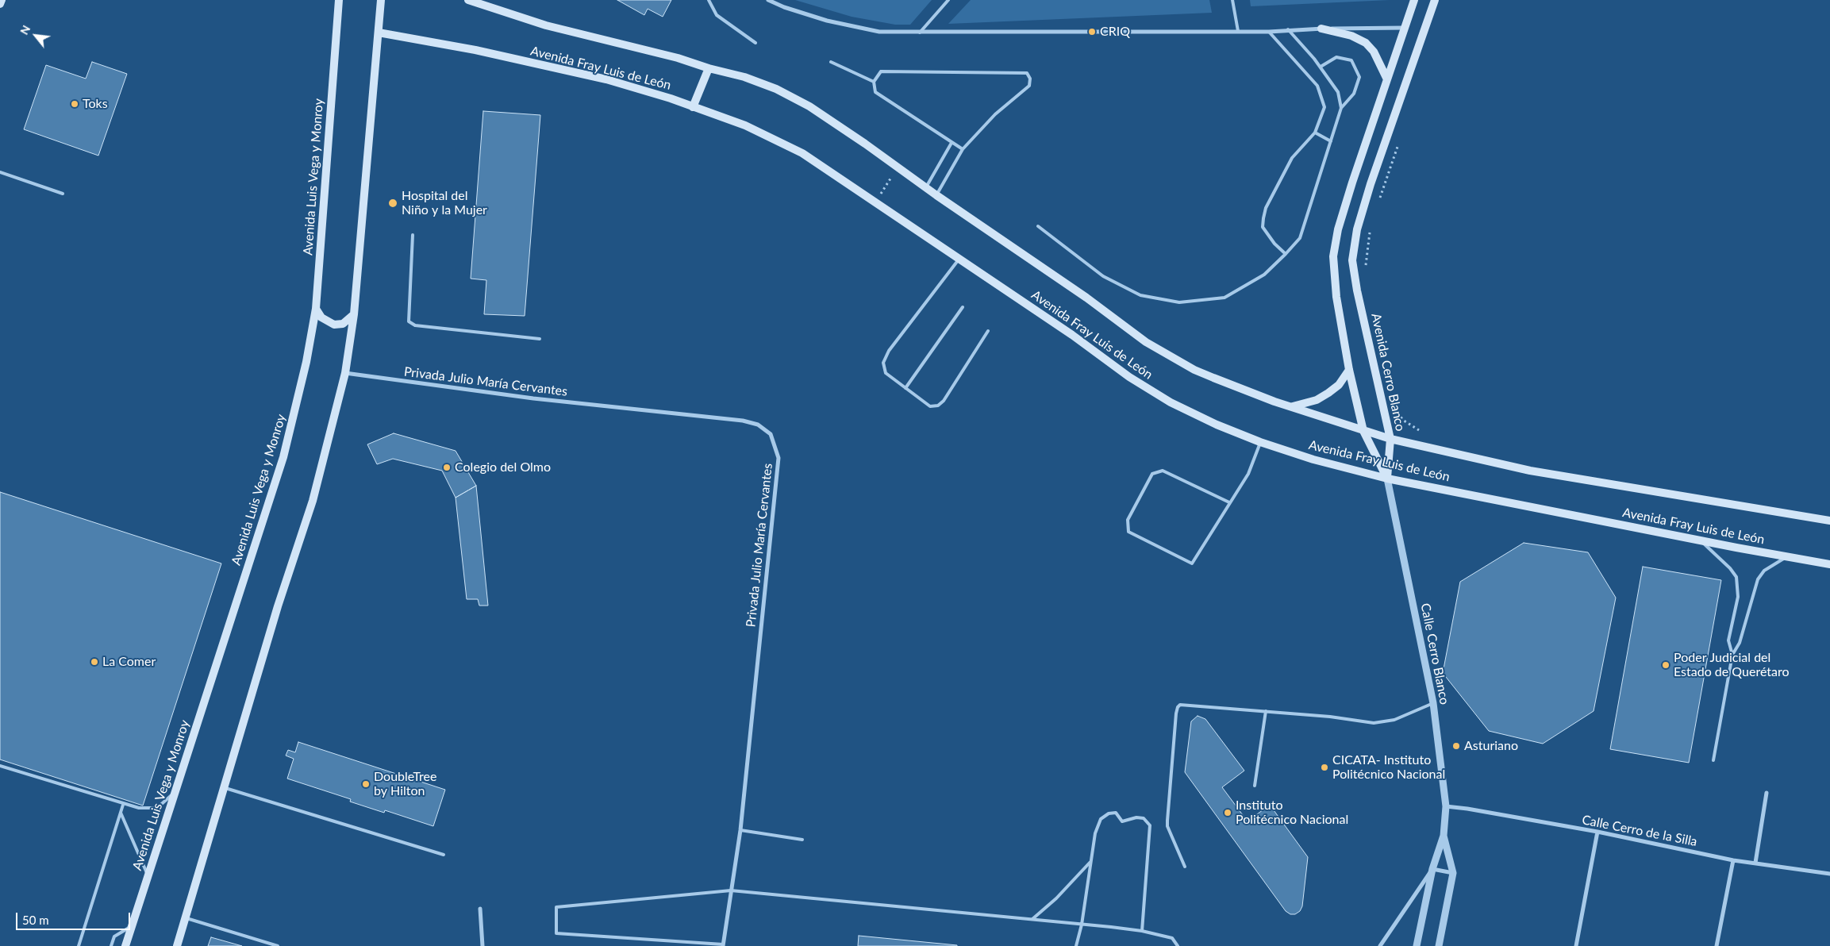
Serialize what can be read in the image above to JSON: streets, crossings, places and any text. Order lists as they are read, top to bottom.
{
  "streets": {
    "main road": ["Avenida Fray Luis de León", "Avenida Luis Vega y Monroy", "Avenida Cerro Blanco"],
    "street": ["Privada Julio María Cervantes", "Calle Cerro Blanco", "Calle Cerro de la Silla"]
  },
  "crossings": [
    ["Avenida Fray Luis de León", "Avenida Cerro Blanco"],
    ["Avenida Fray Luis de León", "Calle Cerro Blanco"],
    ["Avenida Cerro Blanco", "Calle Cerro Blanco"],
    ["Calle Cerro Blanco", "Calle Cerro de la Silla"]
  ],
  "places": [
    "CRIQ",
    "Toks",
    "Hospital del Niño y la Mujer",
    "Colegio del Olmo",
    "La Comer",
    "Poder Judicial del Estado de Querétaro",
    "Asturiano",
    "CICATA- Instituto Politécnico Nacional",
    "DoubleTree by Hilton",
    "Instituto Politécnico Nacional"
  ],
  "scale_bar": "50 m",
  "north": "top left"
}
